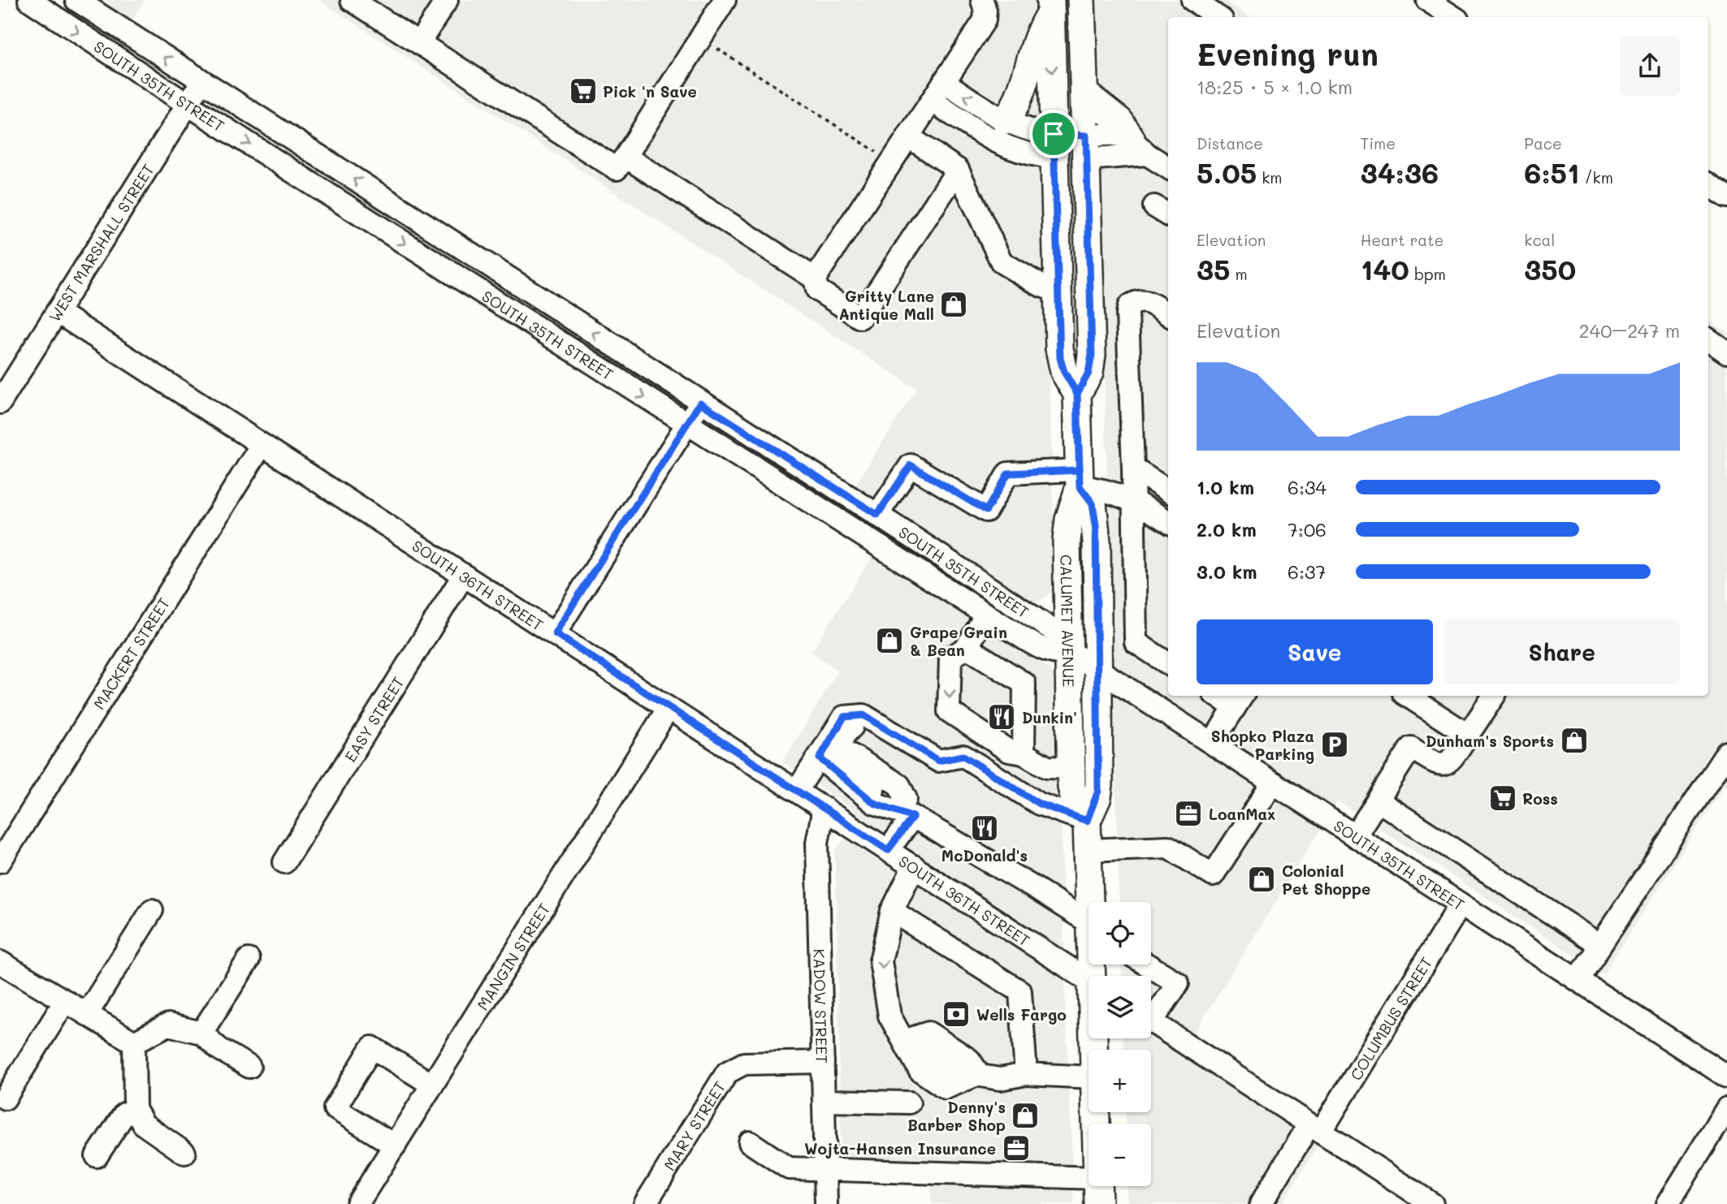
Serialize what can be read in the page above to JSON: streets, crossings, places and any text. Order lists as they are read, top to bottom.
{
  "streets": {
    "main road": ["CALUMET AVENUE"],
    "street": [
      "SOUTH 35TH STREET",
      "WEST MARSHALL STREET",
      "SOUTH 36TH STREET",
      "MACKERT STREET",
      "EASY STREET",
      "MANGIN STREET",
      "KADOW STREET",
      "COLUMBUS STREET",
      "MARY STREET"
    ]
  },
  "crossings": [
    ["SOUTH 35TH STREET", "WEST MARSHALL STREET"],
    ["SOUTH 35TH STREET", "CALUMET AVENUE"],
    ["SOUTH 35TH STREET", "COLUMBUS STREET"],
    ["WEST MARSHALL STREET", "SOUTH 36TH STREET"],
    ["SOUTH 36TH STREET", "MACKERT STREET"],
    ["SOUTH 36TH STREET", "EASY STREET"],
    ["SOUTH 36TH STREET", "MANGIN STREET"],
    ["SOUTH 36TH STREET", "KADOW STREET"],
    ["KADOW STREET", "MARY STREET"]
  ],
  "places": {
    "supermarket": ["Pick 'n Save", "Ross"],
    "shop": [
      "Gritty Lane Antique Mall",
      "Grape Grain & Bean",
      "Dunham's Sports",
      "Colonial Pet Shoppe",
      "Denny's Barber Shop"
    ],
    "restaurant": ["Dunkin'", "McDonald's"],
    "parking": ["Shopko Plaza Parking"],
    "office": ["LoanMax", "Wojta-Hansen Insurance"],
    "bank": ["Wells Fargo"]
  },
  "page": {
    "heading": ["Evening run", "18:25 · 5 × 1.0 km"],
    "stats": [
      ["Distance", "5.05 km"],
      ["Time", "34:36"],
      ["Pace", "6:51 /km"],
      ["Elevation", "35 m"],
      ["Heart rate", "140 bpm"],
      ["kcal", "350"]
    ],
    "chart": ["Elevation", "240–247 m"],
    "list": [
      {
        "name": "1.0 km",
        "note": "6:34"
      },
      {
        "name": "2.0 km",
        "note": "7:06"
      },
      {
        "name": "3.0 km",
        "note": "6:37"
      }
    ],
    "buttons": ["Save", "Share"],
    "map_buttons": ["+", "−"]
  }
}
